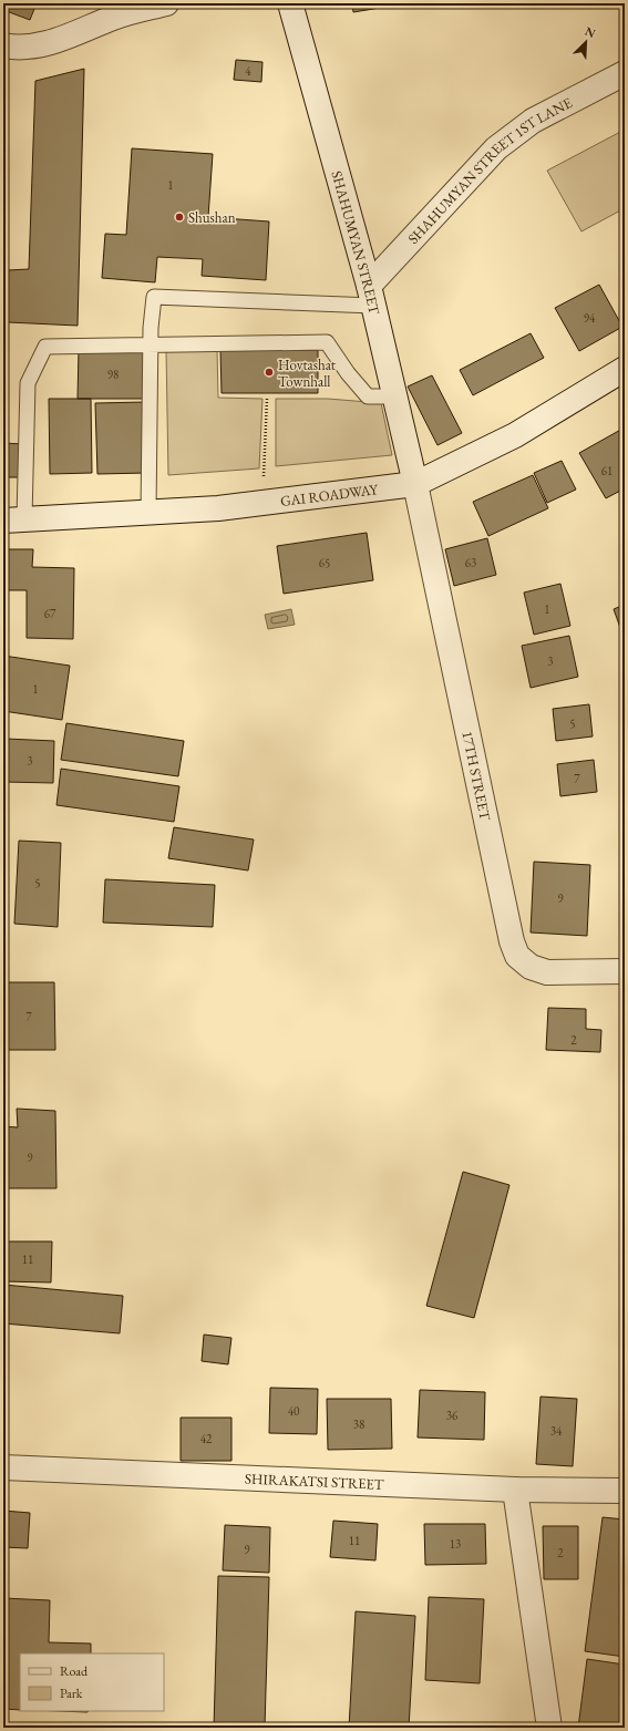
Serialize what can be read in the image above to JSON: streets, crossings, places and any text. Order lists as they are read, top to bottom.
{
  "streets": {
    "street": [
      "SHAHUMYAN STREET 1ST LANE",
      "SHAHUMYAN STREET",
      "GAI ROADWAY",
      "17TH STREET",
      "SHIRAKATSI STREET"
    ]
  },
  "crossings": [
    ["SHAHUMYAN STREET 1ST LANE", "SHAHUMYAN STREET"],
    ["SHAHUMYAN STREET", "GAI ROADWAY"],
    ["SHAHUMYAN STREET", "17TH STREET"],
    ["GAI ROADWAY", "17TH STREET"]
  ],
  "places": ["Shushan", "Hovtashat Townhall"],
  "house_numbers": [
    "4",
    "1",
    "94",
    "98",
    "61",
    "65",
    "63",
    "1",
    "67",
    "3",
    "1",
    "5",
    "3",
    "7",
    "5",
    "9",
    "7",
    "2",
    "9",
    "11",
    "40",
    "36",
    "38",
    "34",
    "42",
    "11",
    "13",
    "9",
    "2"
  ],
  "legend": ["Road", "Park"],
  "north": "top right"
}
